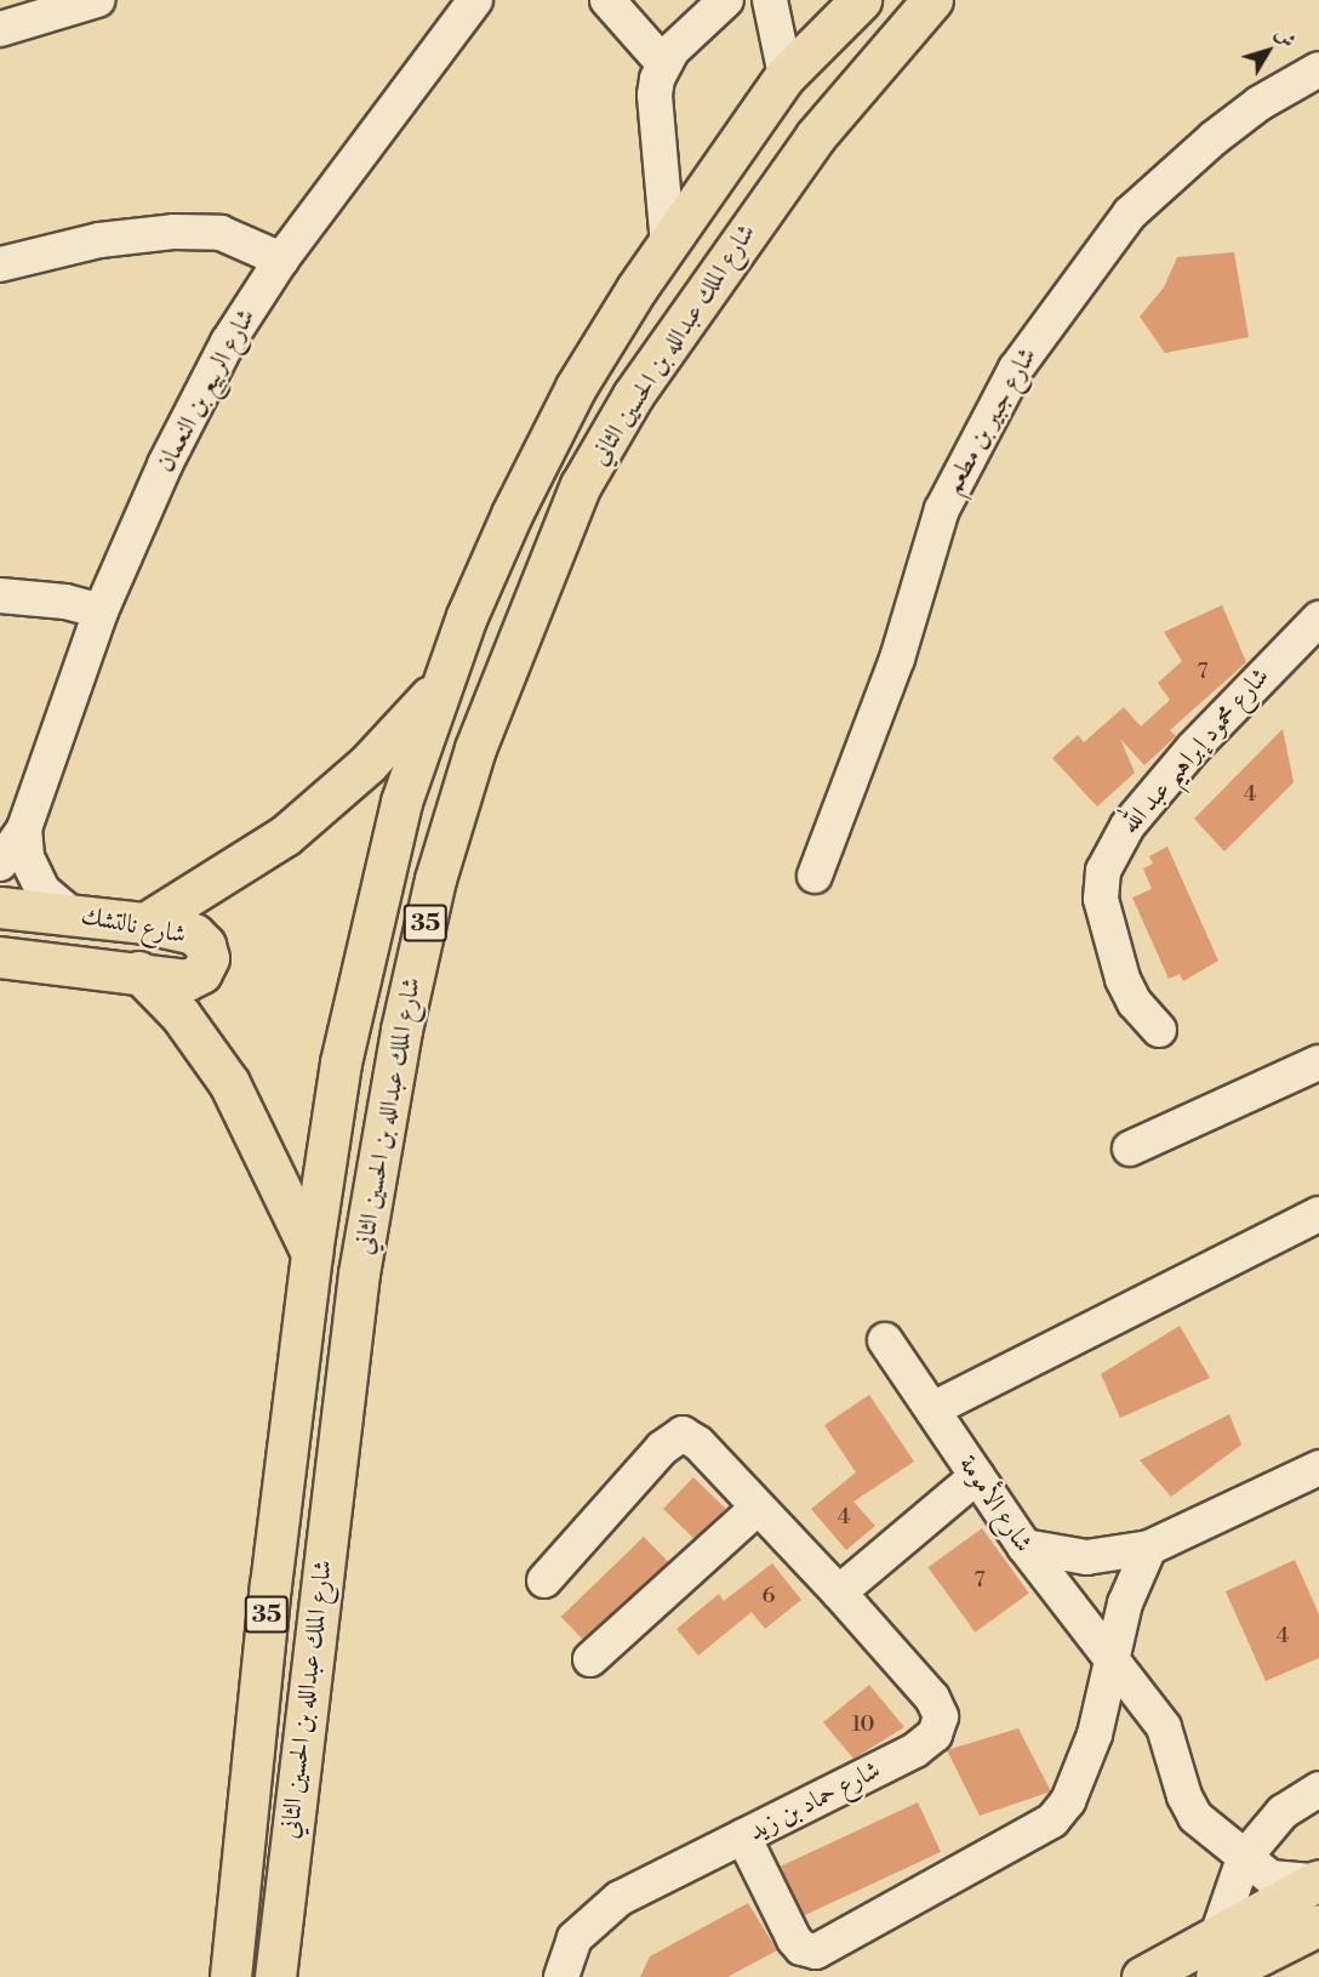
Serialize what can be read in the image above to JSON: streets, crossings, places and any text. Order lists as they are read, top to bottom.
{
  "streets": {
    "main road": ["شارع الملك عبدالله بن الحسين الثاني", "35", "شارع نالتشك"],
    "street": [
      "شارع الربيع بن النعمان",
      "شارع جبير بن مطعم",
      "شارع محمود إبراهيم عبد الله",
      "شارع الأمومة",
      "شارع حماد بن زيد"
    ]
  },
  "crossings": [
    ["شارع الربيع بن النعمان", "شارع نالتشك"]
  ],
  "house_numbers": [
    "7",
    "4",
    "4",
    "7",
    "6",
    "4",
    "10"
  ],
  "north": "top right"
}
